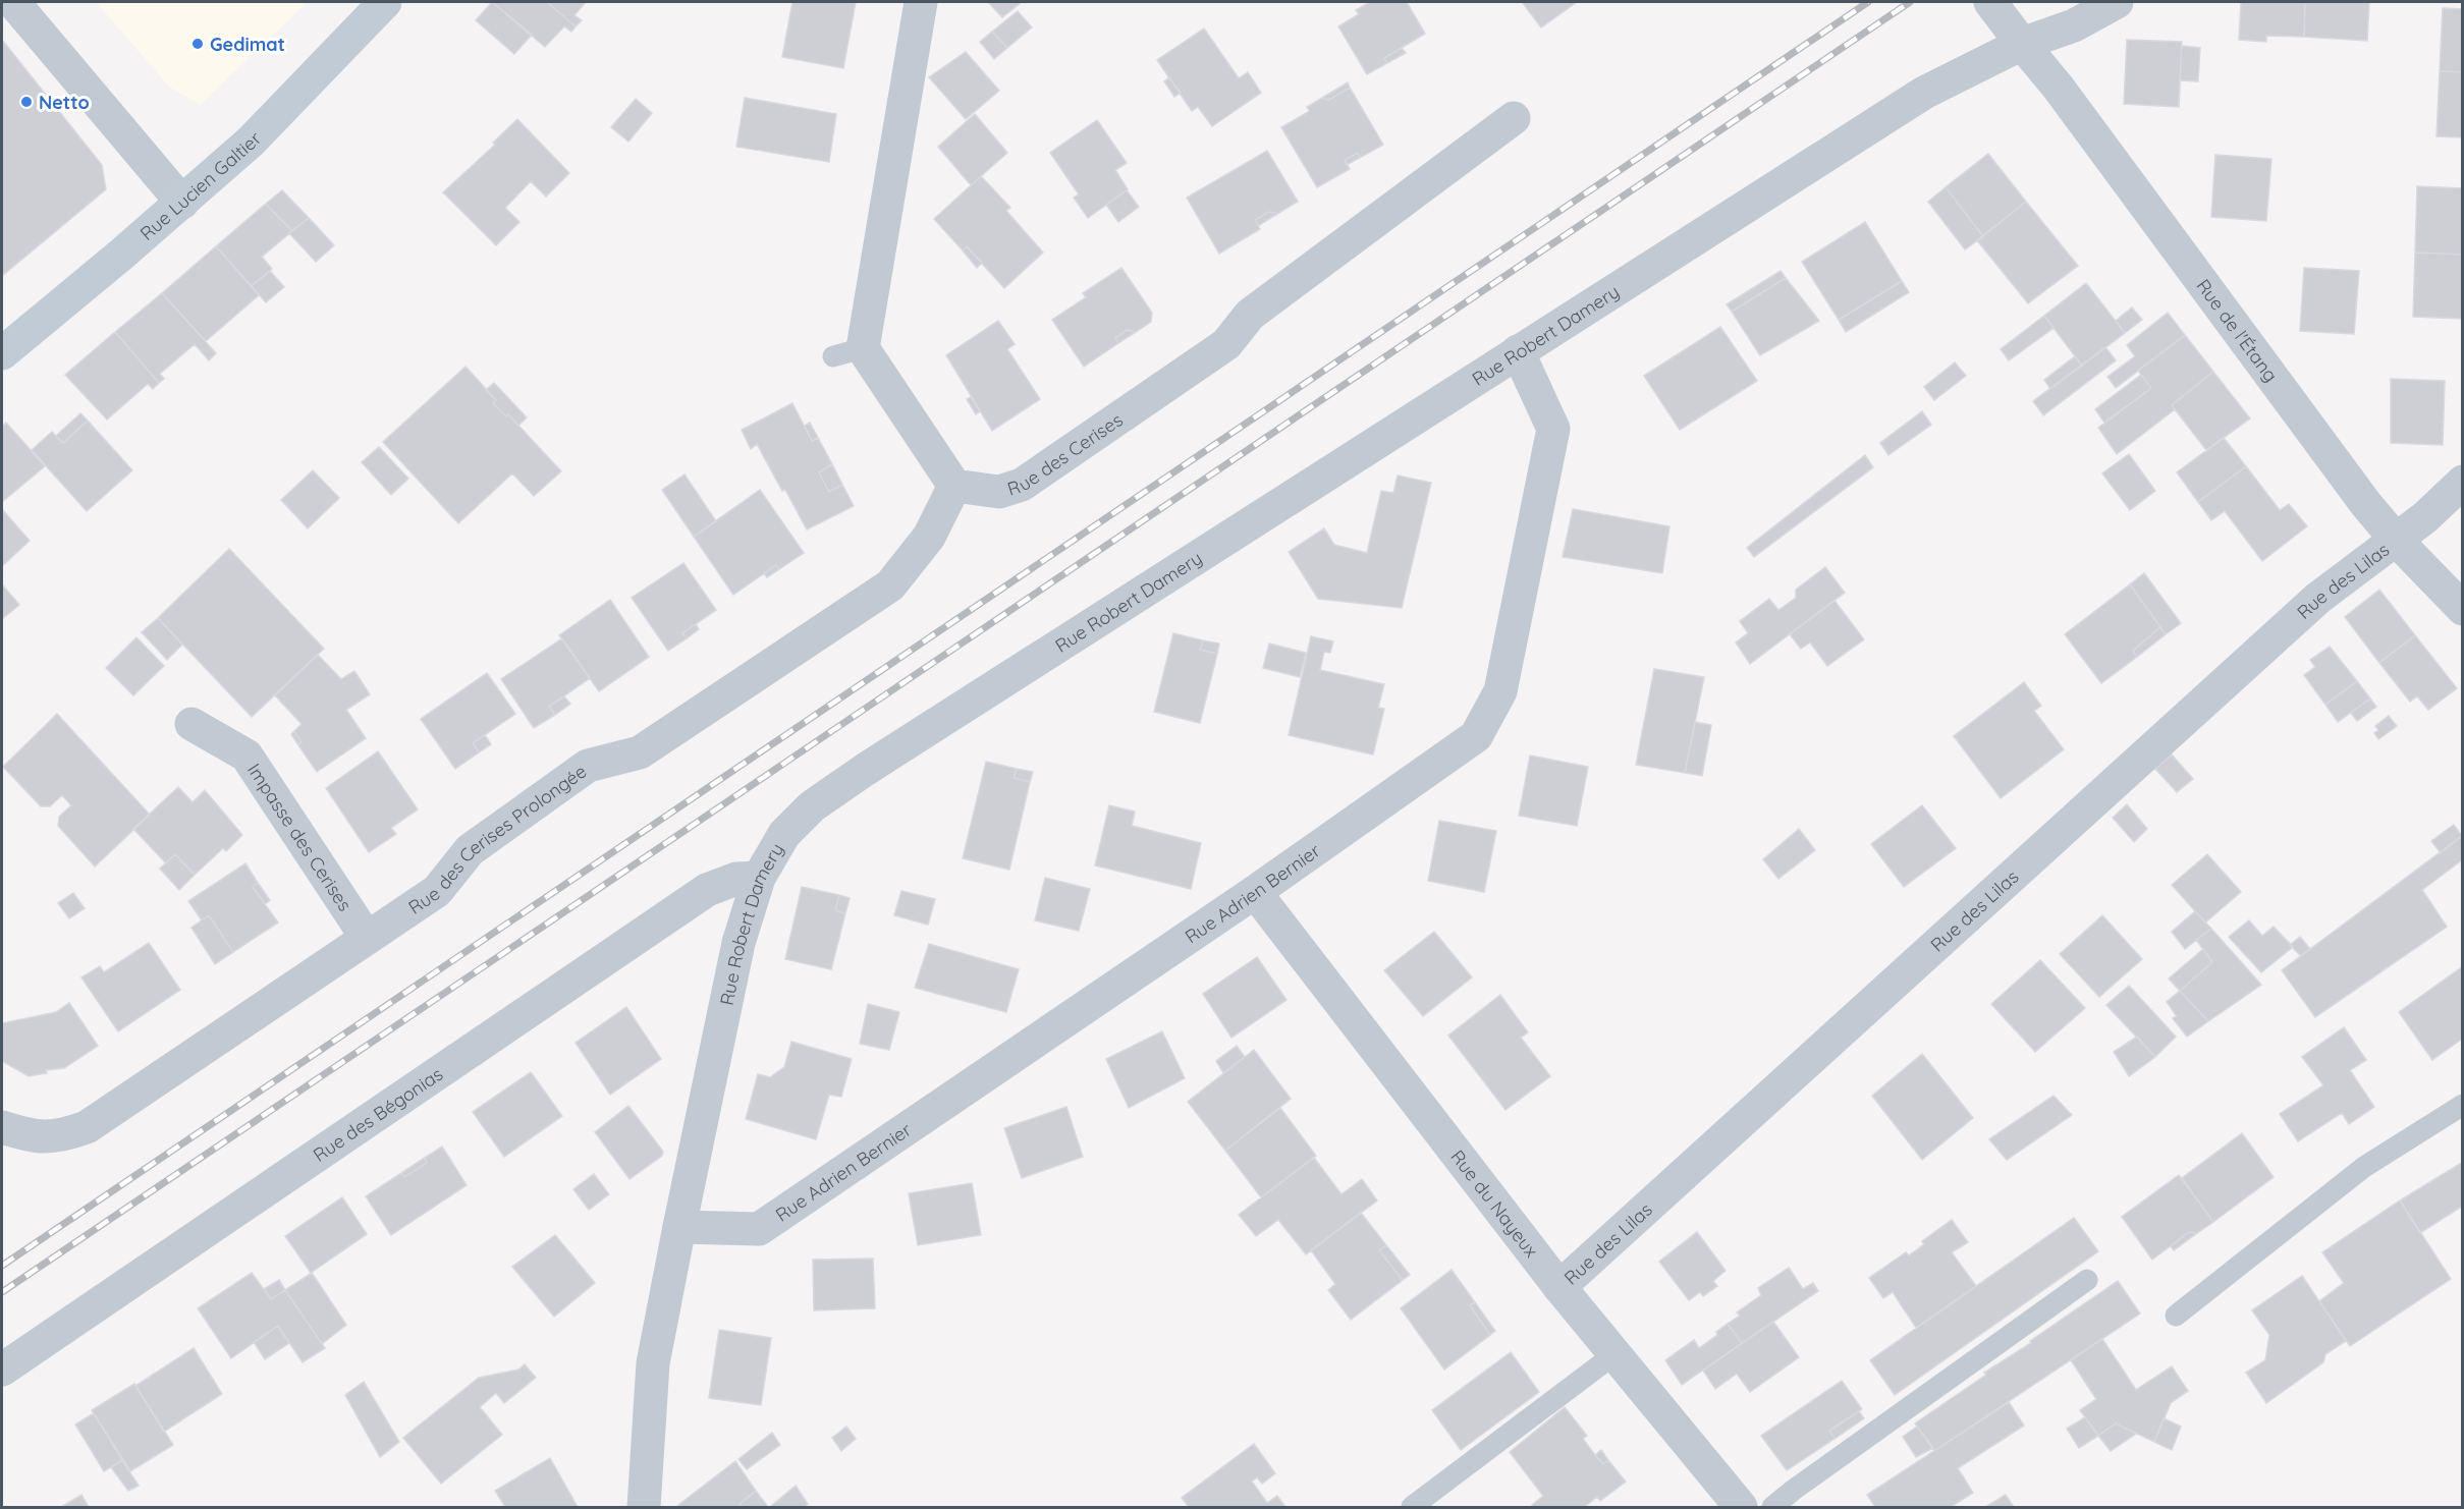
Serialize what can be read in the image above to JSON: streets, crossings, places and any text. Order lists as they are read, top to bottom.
{
  "streets": {
    "main road": ["Rue Lucien Galtier"],
    "street": [
      "Rue de l'Étang",
      "Rue Robert Damery",
      "Rue des Cerises",
      "Rue des Lilas",
      "Impasse des Cerises",
      "Rue des Cerises Prolongée",
      "Rue Adrien Bernier",
      "Rue des Bégonias",
      "Rue du Nayeux"
    ]
  },
  "crossings": [
    ["Rue de l'Étang", "Rue Robert Damery"],
    ["Rue de l'Étang", "Rue des Lilas"],
    ["Rue Robert Damery", "Rue Adrien Bernier"],
    ["Rue Robert Damery", "Rue des Bégonias"],
    ["Rue des Cerises", "Rue des Cerises Prolongée"],
    ["Rue des Lilas", "Rue du Nayeux"],
    ["Impasse des Cerises", "Rue des Cerises Prolongée"],
    ["Rue Adrien Bernier", "Rue du Nayeux"]
  ],
  "places": ["Gedimat", "Netto"]
}
